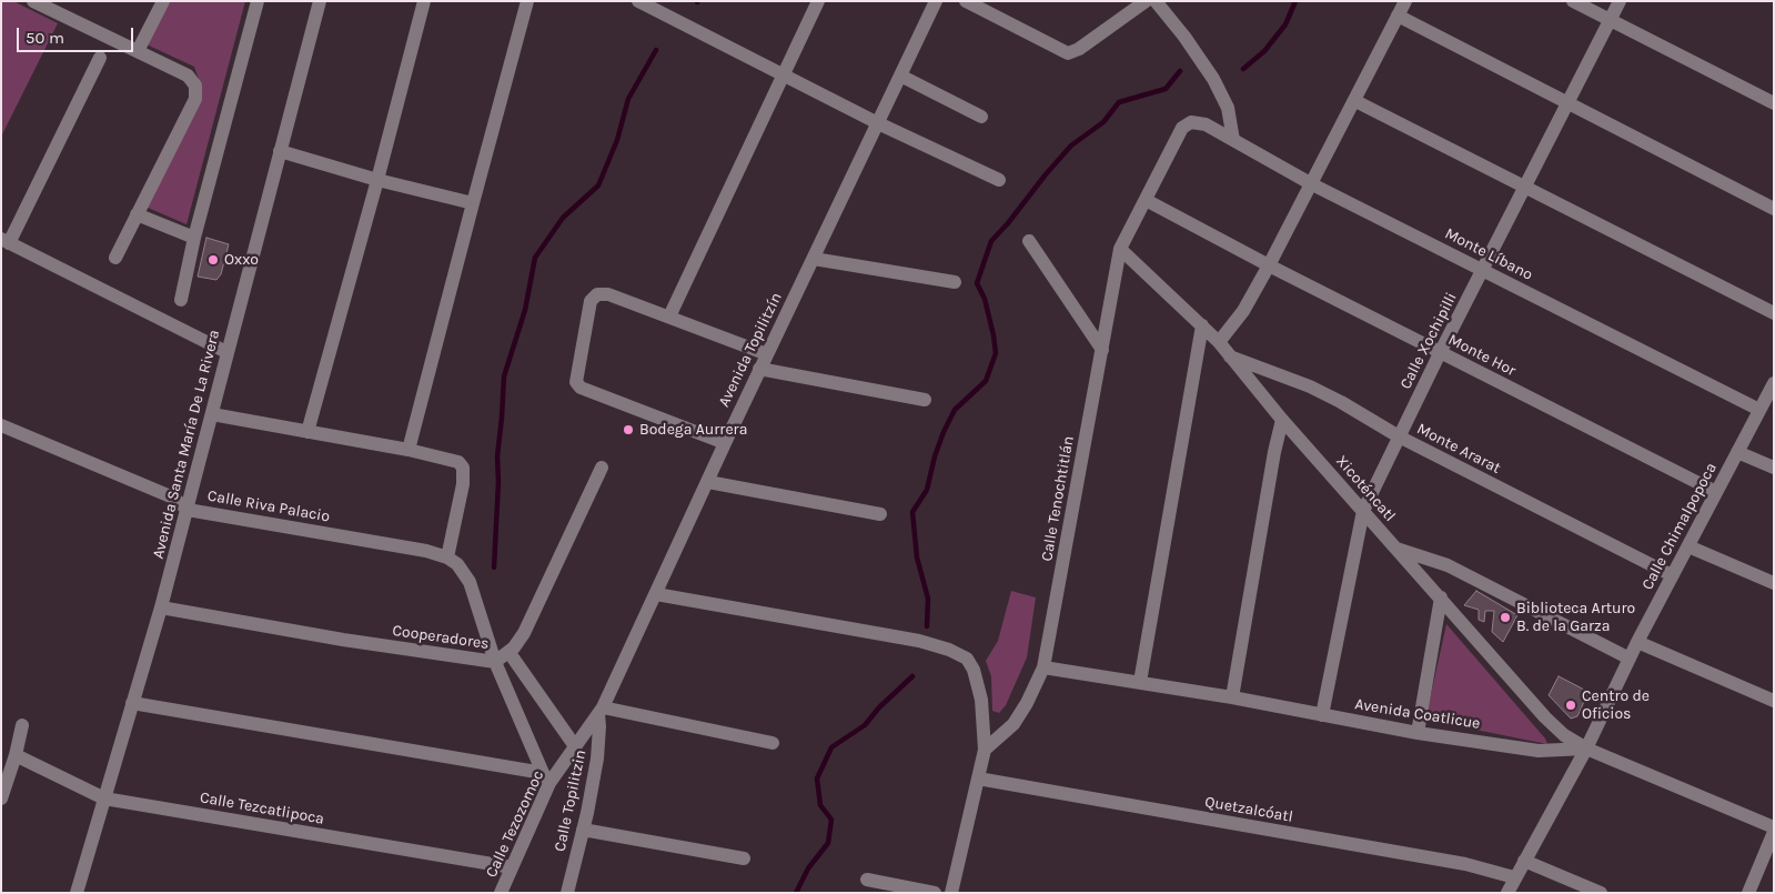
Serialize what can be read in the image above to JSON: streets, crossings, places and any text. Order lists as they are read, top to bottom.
{
  "streets": {
    "street": [
      "Monte Líbano",
      "Calle Xochipilli",
      "Avenida Topilitzín",
      "Monte Hor",
      "Avenida Santa María De La Rivera",
      "Monte Ararat",
      "Xicoténcatl",
      "Calle Tenochtitlán",
      "Calle Riva Palacio",
      "Calle Chimalpopoca",
      "Cooperadores",
      "Avenida Coatlicue",
      "Calle Topilitzin",
      "Calle Tezcatlipoca",
      "Quetzalcóatl",
      "Calle Tezozomoc"
    ]
  },
  "crossings": [
    ["Monte Líbano", "Calle Xochipilli"],
    ["Monte Líbano", "Calle Tenochtitlán"],
    ["Monte Líbano", "Calle Chimalpopoca"],
    ["Calle Xochipilli", "Monte Hor"],
    ["Calle Xochipilli", "Monte Ararat"],
    ["Calle Xochipilli", "Xicoténcatl"],
    ["Calle Xochipilli", "Avenida Coatlicue"],
    ["Avenida Topilitzín", "Calle Topilitzin"],
    ["Avenida Topilitzín", "Calle Tezozomoc"],
    ["Monte Hor", "Calle Tenochtitlán"],
    ["Monte Hor", "Calle Chimalpopoca"],
    ["Avenida Santa María De La Rivera", "Calle Riva Palacio"],
    ["Avenida Santa María De La Rivera", "Cooperadores"],
    ["Avenida Santa María De La Rivera", "Calle Tezcatlipoca"],
    ["Monte Ararat", "Xicoténcatl"],
    ["Monte Ararat", "Calle Chimalpopoca"],
    ["Xicoténcatl", "Calle Tenochtitlán"],
    ["Xicoténcatl", "Calle Chimalpopoca"],
    ["Xicoténcatl", "Avenida Coatlicue"],
    ["Calle Tenochtitlán", "Avenida Coatlicue"],
    ["Calle Chimalpopoca", "Avenida Coatlicue"],
    ["Calle Chimalpopoca", "Quetzalcóatl"],
    ["Calle Topilitzin", "Calle Tezozomoc"],
    ["Calle Tezcatlipoca", "Calle Tezozomoc"]
  ],
  "places": [
    "Oxxo",
    "Bodega Aurrera",
    "Biblioteca Arturo B. de la Garza",
    "Centro de Oficios"
  ],
  "scale_bar": "50 m"
}
